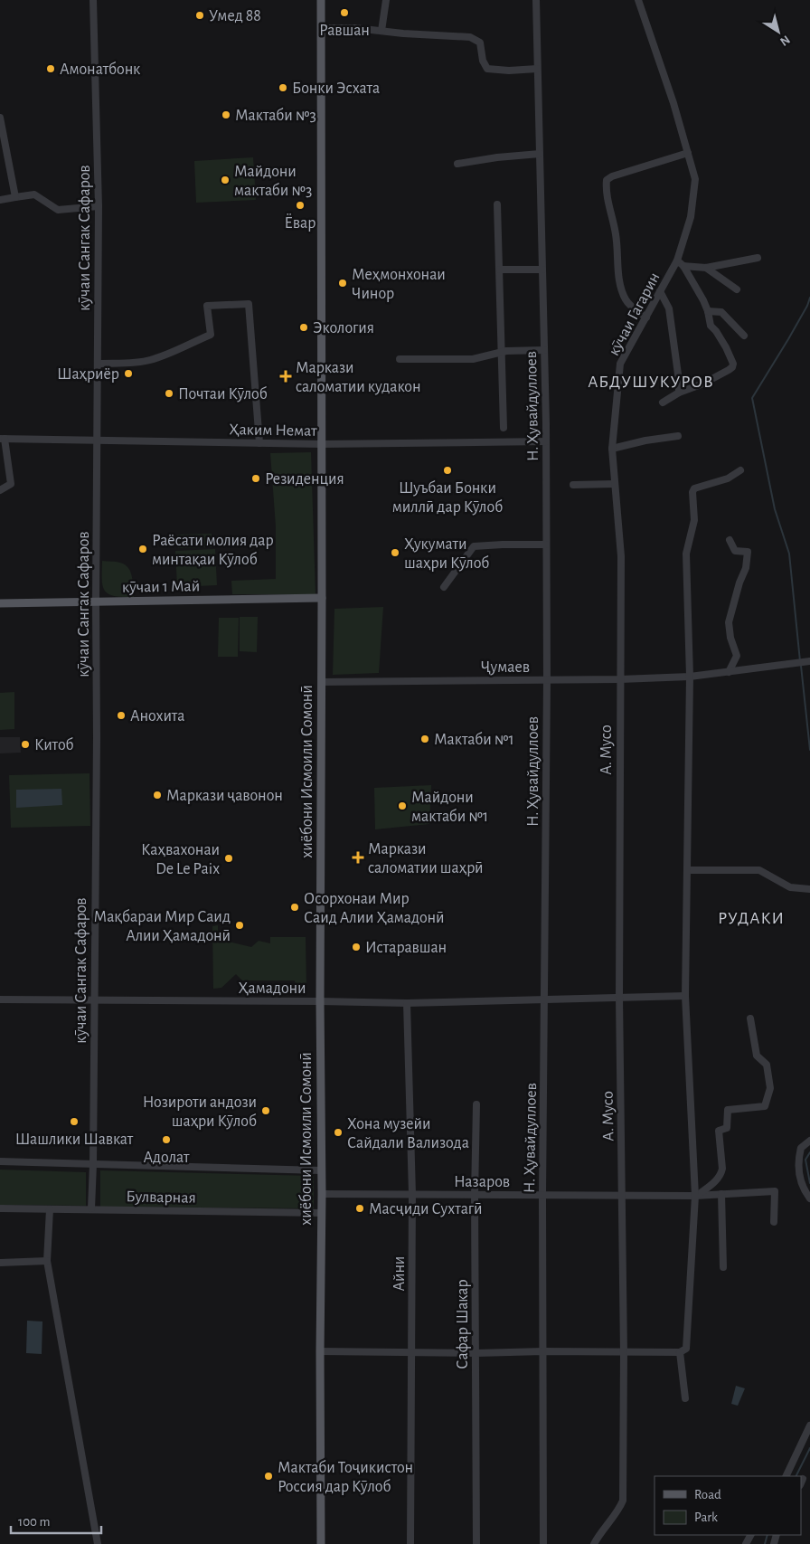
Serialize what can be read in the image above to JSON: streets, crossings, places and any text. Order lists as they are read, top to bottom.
{
  "streets": {
    "main road": ["кӯчаи 1 Май", "хиёбони Исмоили Сомонӣ"],
    "street": [
      "кӯчаи Сангак Сафаров",
      "кӯчаи Гагарин",
      "Н. Ҳувайдуллоев",
      "Ҳаким Немат",
      "Ҷумаев",
      "А. Мусо",
      "Ҳамадони",
      "Назаров",
      "Булварная",
      "Айни",
      "Сафар Шакар"
    ]
  },
  "crossings": [
    ["кӯчаи Сангак Сафаров", "Ҳаким Немат"],
    ["кӯчаи Сангак Сафаров", "кӯчаи 1 Май"],
    ["кӯчаи Сангак Сафаров", "Ҳамадони"],
    ["кӯчаи Сангак Сафаров", "Булварная"],
    ["кӯчаи Гагарин", "Ҷумаев"],
    ["кӯчаи Гагарин", "А. Мусо"],
    ["Н. Ҳувайдуллоев", "Ҳаким Немат"],
    ["Н. Ҳувайдуллоев", "Ҷумаев"],
    ["Н. Ҳувайдуллоев", "Ҳамадони"],
    ["Н. Ҳувайдуллоев", "Назаров"],
    ["Ҳаким Немат", "хиёбони Исмоили Сомонӣ"],
    ["кӯчаи 1 Май", "хиёбони Исмоили Сомонӣ"],
    ["Ҷумаев", "А. Мусо"],
    ["Ҷумаев", "хиёбони Исмоили Сомонӣ"],
    ["А. Мусо", "Ҳамадони"],
    ["А. Мусо", "Назаров"],
    ["хиёбони Исмоили Сомонӣ", "Ҳамадони"],
    ["хиёбони Исмоили Сомонӣ", "Назаров"],
    ["хиёбони Исмоили Сомонӣ", "Булварная"],
    ["Ҳамадони", "Айни"],
    ["Назаров", "Айни"],
    ["Назаров", "Сафар Шакар"]
  ],
  "districts": ["АБДУШУКУРОВ", "РУДАКИ"],
  "places": {
    "other": [
      "Равшан",
      "Умед 88",
      "Амонатбонк",
      "Бонки Эсхата",
      "Мактаби №3",
      "Майдони мактаби №3",
      "Ёвар",
      "Меҳмонхонаи Чинор",
      "Экология",
      "Шаҳриёр",
      "Почтаи Кӯлоб",
      "Шуъбаи Бонки миллӣ дар Кӯлоб",
      "Резиденция",
      "Раёсати молия дар минтақаи Кӯлоб",
      "Ҳукумати шаҳри Кӯлоб",
      "Анохита",
      "Мактаби №1",
      "Китоб",
      "Маркази ҷавонон",
      "Майдони мактаби №1",
      "Каҳвахонаи De Le Paix",
      "Осорхонаи Мир Саид Алии Ҳамадонӣ",
      "Мақбараи Мир Саид Алии Ҳамадонӣ",
      "Истаравшан",
      "Нозироти андози шаҳри Кӯлоб",
      "Шашлики Шавкат",
      "Хона музейи Сайдали Вализода",
      "Адолат",
      "Масҷиди Сухтагӣ",
      "Мактаби Тоҷикистон Россия дар Кӯлоб"
    ],
    "health": ["Маркази саломатии кудакон", "Маркази саломатии шаҳрӣ"]
  },
  "legend": ["Road", "Park"],
  "scale_bar": "100 m",
  "north": "bottom right"
}
